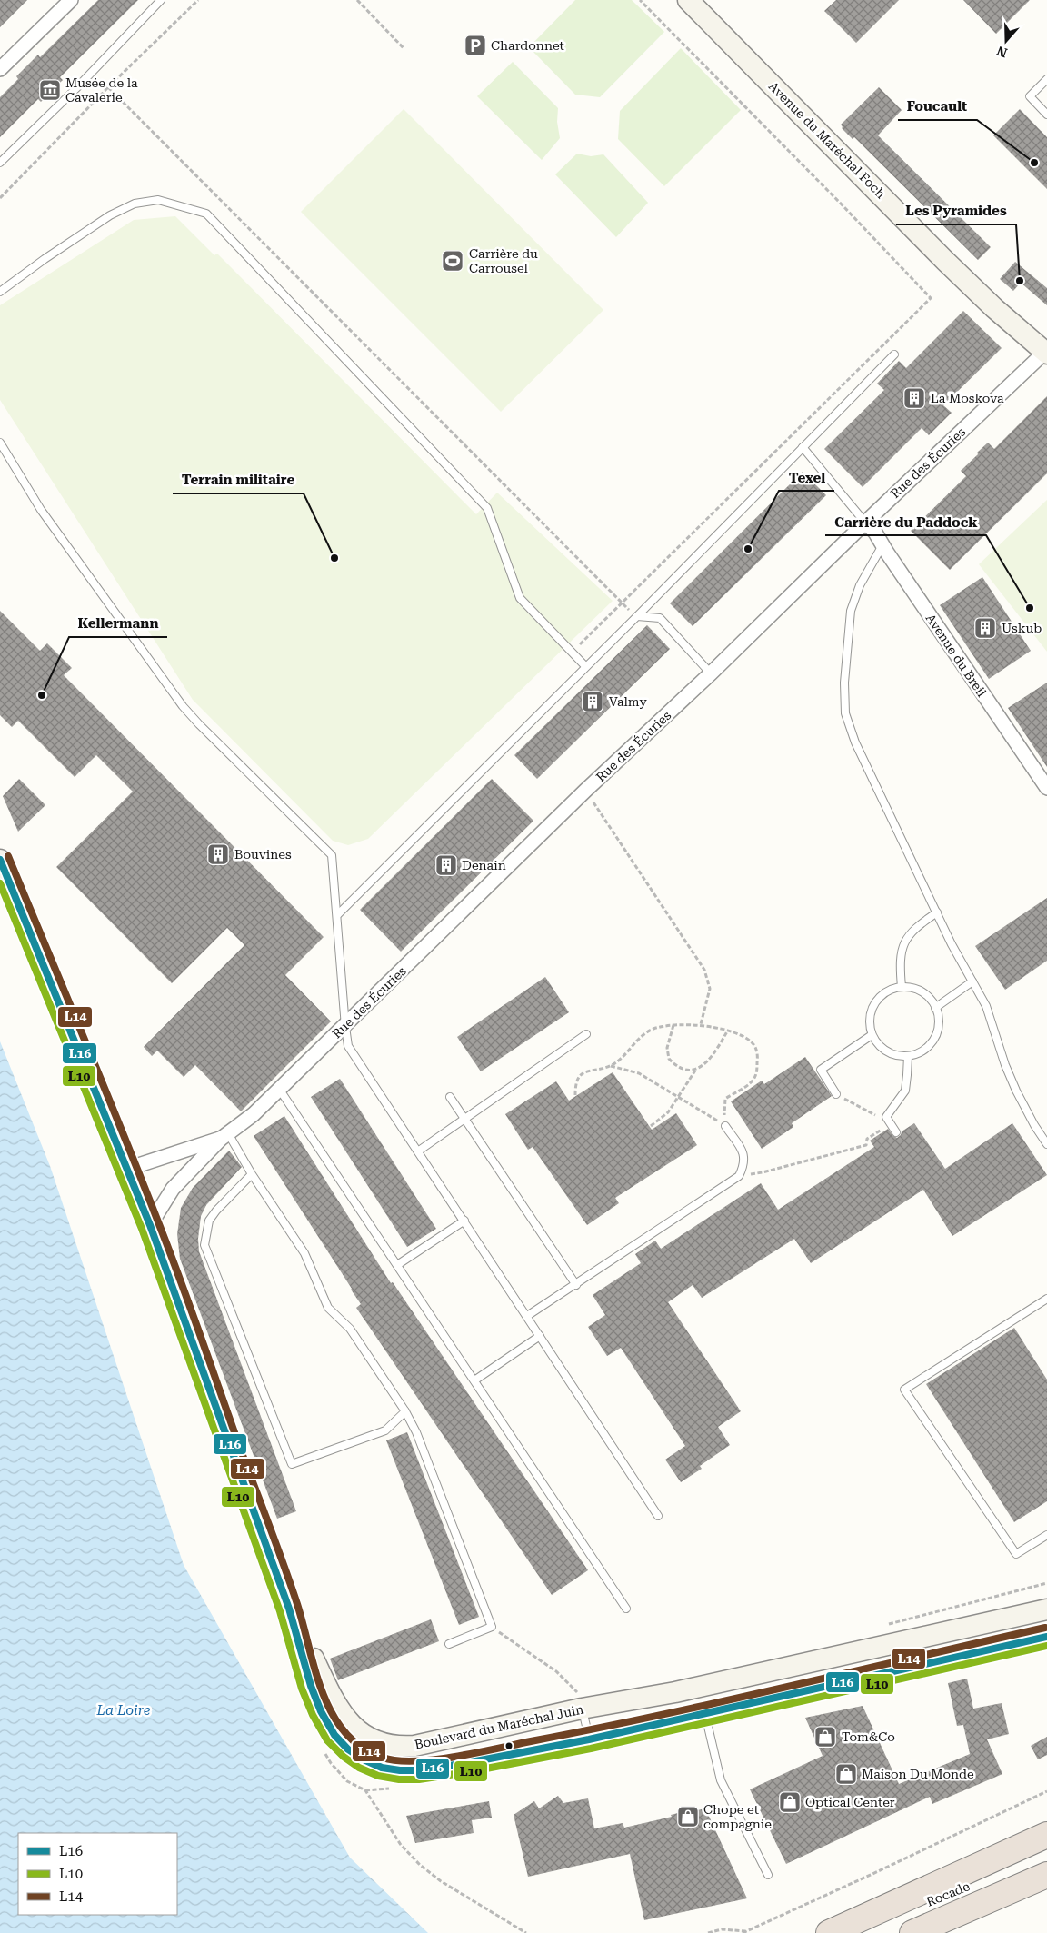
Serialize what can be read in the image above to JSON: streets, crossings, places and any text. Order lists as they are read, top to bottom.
{
  "streets": {
    "highway": ["Rocade"],
    "main road": ["Avenue du Maréchal Foch", "Boulevard du Maréchal Juin"],
    "street": ["Rue des Écuries", "Avenue du Breil"]
  },
  "crossings": [
    ["Avenue du Maréchal Foch", "Rue des Écuries"],
    ["Rue des Écuries", "Avenue du Breil"]
  ],
  "water": ["La Loire"],
  "places": {
    "parking": ["Chardonnet"],
    "museum": ["Musée de la Cavalerie"],
    "other": [
      "Foucault",
      "Les Pyramides",
      "Texel",
      "Terrain militaire",
      "Carrière du Paddock",
      "Kellermann"
    ],
    "sports": ["Carrière du Carrousel"],
    "building": [
      "La Moskova",
      "Uskub",
      "Valmy",
      "Bouvines",
      "Denain"
    ],
    "shop": [
      "Tom&Co",
      "Maison Du Monde",
      "Optical Center",
      "Chope et compagnie"
    ]
  },
  "lines": ["transit line L14", "transit line L16", "transit line L10"],
  "legend": ["L16", "L10", "L14"],
  "north": "bottom"
}
